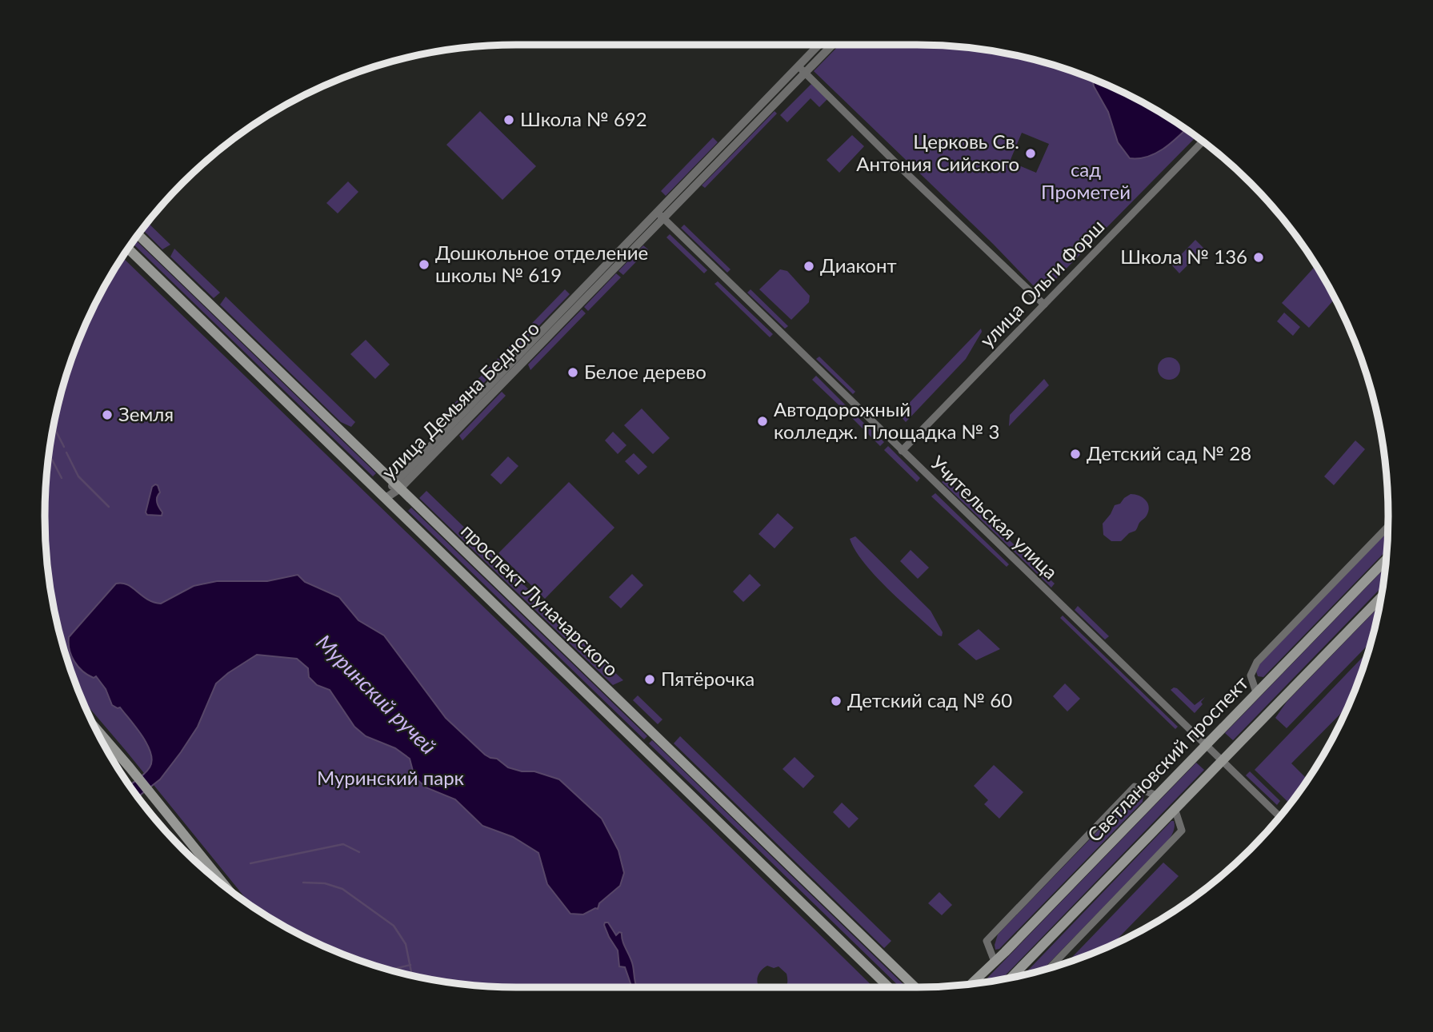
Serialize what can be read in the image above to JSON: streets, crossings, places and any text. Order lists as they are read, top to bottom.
{
  "streets": {
    "main road": ["проспект Луначарского", "Светлановский проспект"],
    "street": ["улица Ольги Форш", "улица Демьяна Бедного", "Учительская улица"]
  },
  "crossings": [
    ["улица Ольги Форш", "Учительская улица"],
    ["улица Демьяна Бедного", "Учительская улица"],
    ["улица Демьяна Бедного", "проспект Луначарского"],
    ["Учительская улица", "Светлановский проспект"]
  ],
  "water": ["Муринский ручей"],
  "parks": ["сад Прометей", "Муринский парк"],
  "places": [
    "Школа № 692",
    "Церковь Св. Антония Сийского",
    "Школа № 136",
    "Дошкольное отделение школы № 619",
    "Диаконт",
    "Белое дерево",
    "Земля",
    "Автодорожный колледж. Площадка № 3",
    "Детский сад № 28",
    "Пятёрочка",
    "Детский сад № 60"
  ]
}
